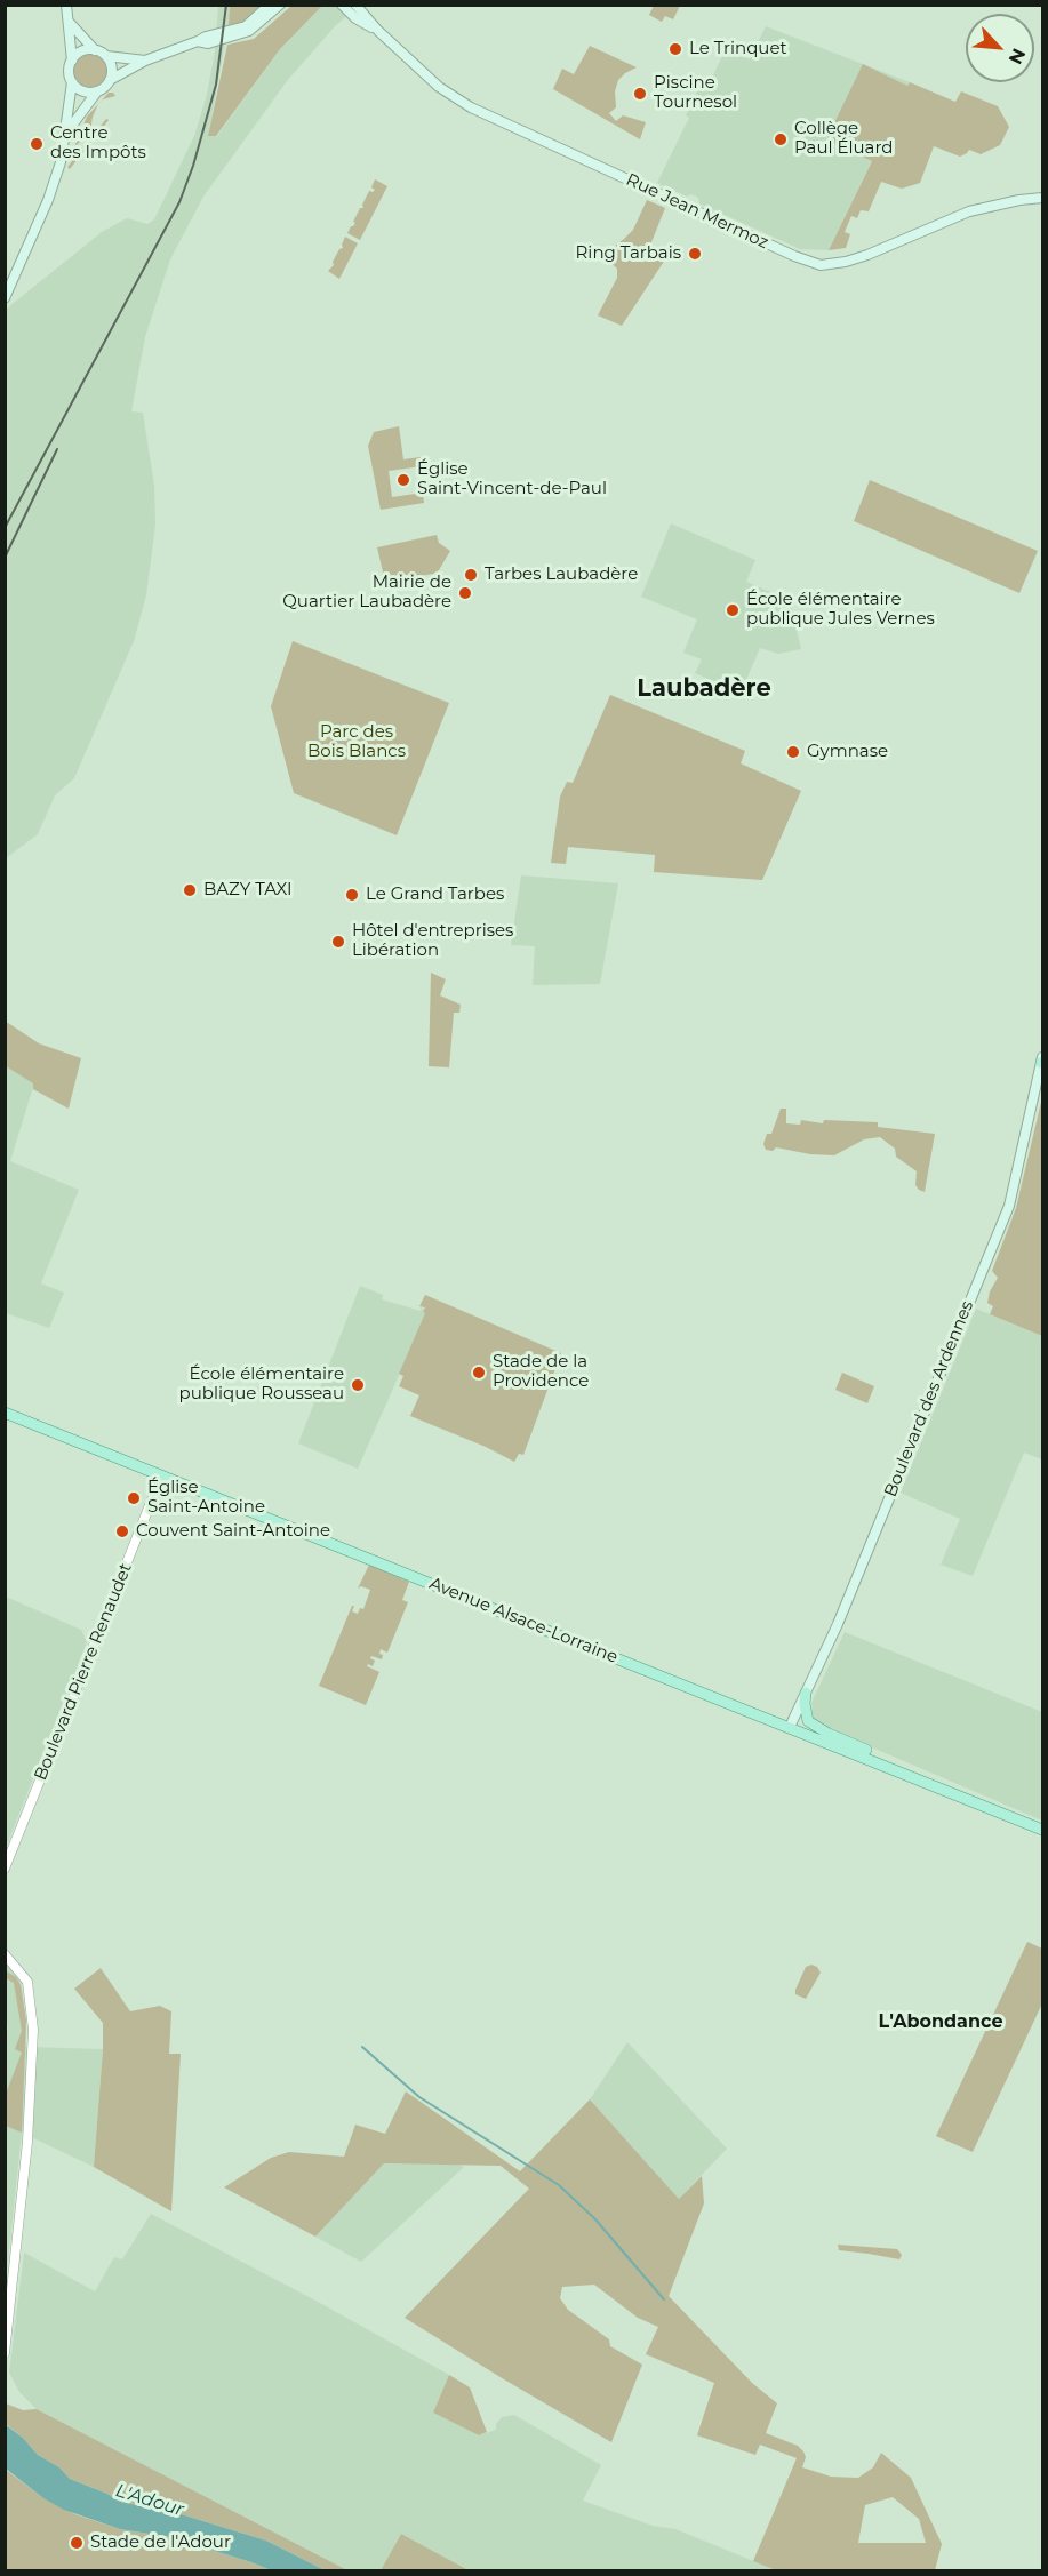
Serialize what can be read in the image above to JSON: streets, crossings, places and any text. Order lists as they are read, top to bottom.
{
  "streets": {
    "main road": ["Rue Jean Mermoz", "Boulevard des Ardennes", "Avenue Alsace-Lorraine"],
    "street": ["Boulevard Pierre Renaudet"]
  },
  "crossings": [
    ["Boulevard des Ardennes", "Avenue Alsace-Lorraine"],
    ["Avenue Alsace-Lorraine", "Boulevard Pierre Renaudet"]
  ],
  "districts": ["Laubadère", "L'Abondance"],
  "water": ["L'Adour"],
  "parks": ["Parc des Bois Blancs"],
  "places": [
    "Le Trinquet",
    "Piscine Tournesol",
    "Collège Paul Éluard",
    "Centre des Impôts",
    "Ring Tarbais",
    "Église Saint-Vincent-de-Paul",
    "Tarbes Laubadère",
    "Mairie de Quartier Laubadère",
    "École élémentaire publique Jules Vernes",
    "Gymnase",
    "BAZY TAXI",
    "Le Grand Tarbes",
    "Hôtel d'entreprises Libération",
    "Stade de la Providence",
    "École élémentaire publique Rousseau",
    "Église Saint-Antoine",
    "Couvent Saint-Antoine",
    "Stade de l'Adour"
  ],
  "north": "bottom right"
}
